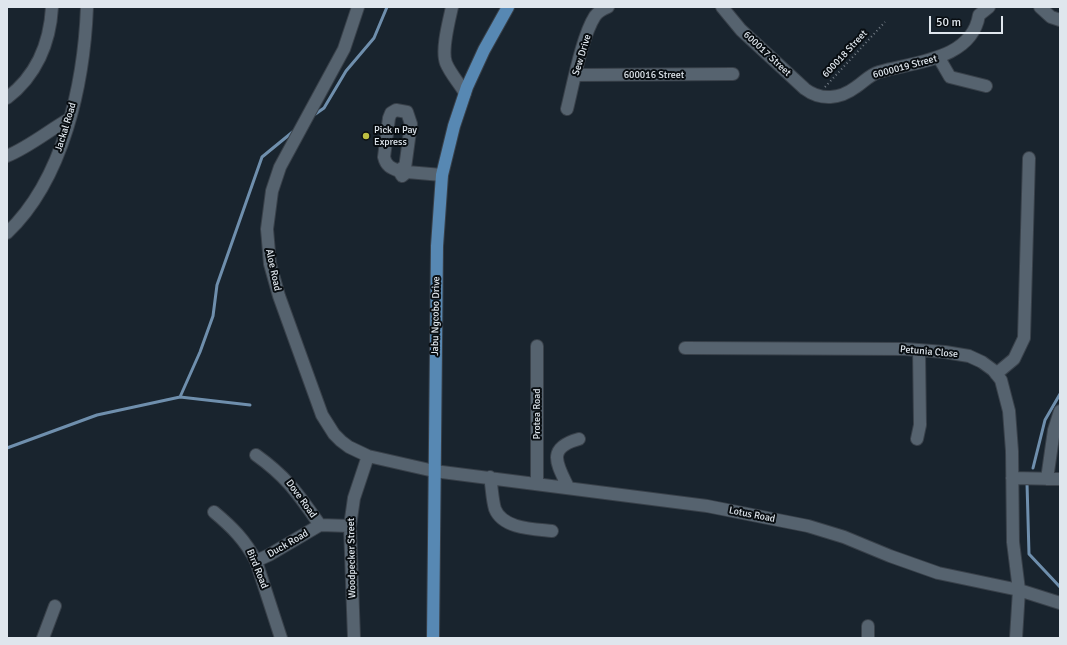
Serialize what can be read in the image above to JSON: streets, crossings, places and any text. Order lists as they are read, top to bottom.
{
  "streets": {
    "main road": ["Jabu Ngcobo Drive"],
    "street": [
      "600017 Street",
      "Sew Drive",
      "6000019 Street",
      "600016 Street",
      "Jackal Road",
      "Aloe Road",
      "Petunia Close",
      "Protea Road",
      "Dove Road",
      "Lotus Road",
      "Duck Road",
      "Woodpecker Street",
      "Bird Road"
    ],
    "path": ["600018 Street"]
  },
  "crossings": [
    ["600017 Street", "600018 Street"],
    ["600017 Street", "6000019 Street"],
    ["600018 Street", "6000019 Street"],
    ["Sew Drive", "600016 Street"],
    ["Aloe Road", "Jabu Ngcobo Drive"],
    ["Aloe Road", "Lotus Road"],
    ["Aloe Road", "Woodpecker Street"],
    ["Jabu Ngcobo Drive", "Lotus Road"],
    ["Petunia Close", "Lotus Road"],
    ["Protea Road", "Lotus Road"],
    ["Dove Road", "Duck Road"],
    ["Dove Road", "Woodpecker Street"],
    ["Duck Road", "Bird Road"]
  ],
  "places": ["Pick n Pay Express"],
  "scale_bar": "50 m"
}
